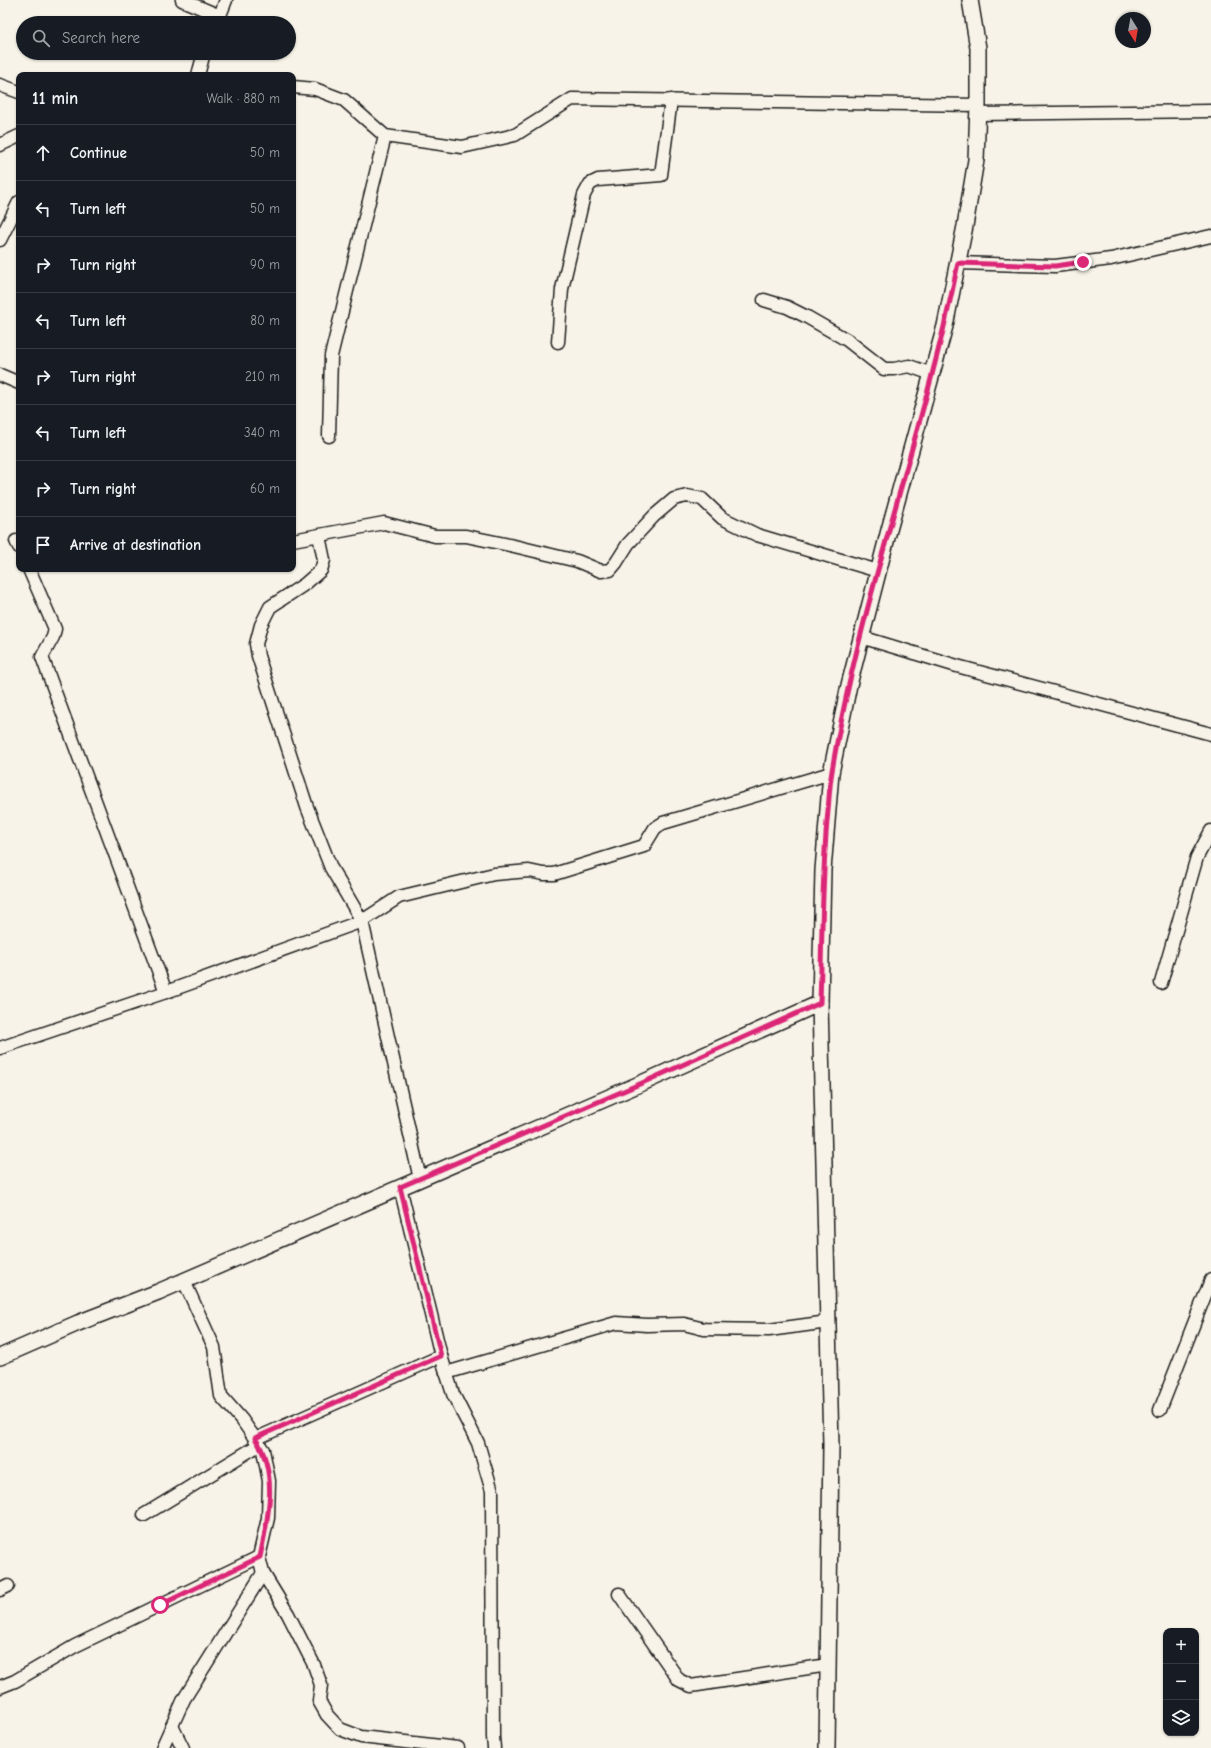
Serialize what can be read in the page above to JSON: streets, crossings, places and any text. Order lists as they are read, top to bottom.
{
  "north": "bottom",
  "page": {
    "search": "Search here",
    "heading": ["11 min", "Walk · 880 m"],
    "list": [
      ["Continue", "50 m"],
      ["Turn left", "50 m"],
      ["Turn right", "90 m"],
      ["Turn left", "80 m"],
      ["Turn right", "210 m"],
      ["Turn left", "340 m"],
      ["Turn right", "60 m"],
      "Arrive at destination"
    ],
    "map_buttons": ["+", "−"]
  }
}
